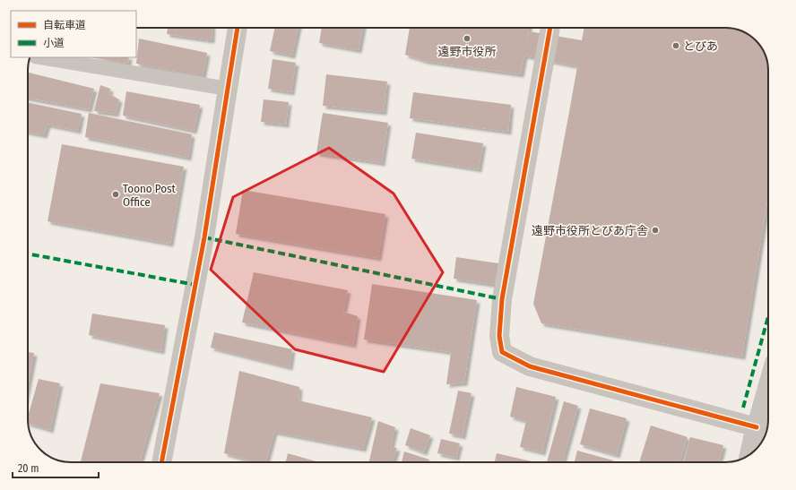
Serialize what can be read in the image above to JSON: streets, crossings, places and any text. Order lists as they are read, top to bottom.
{
  "places": [
    "遠野市役所",
    "とぴあ",
    "Toono Post Office",
    "遠野市役所とぴあ庁舎"
  ],
  "legend": ["自転車道", "小道"],
  "scale_bar": "20 m"
}
